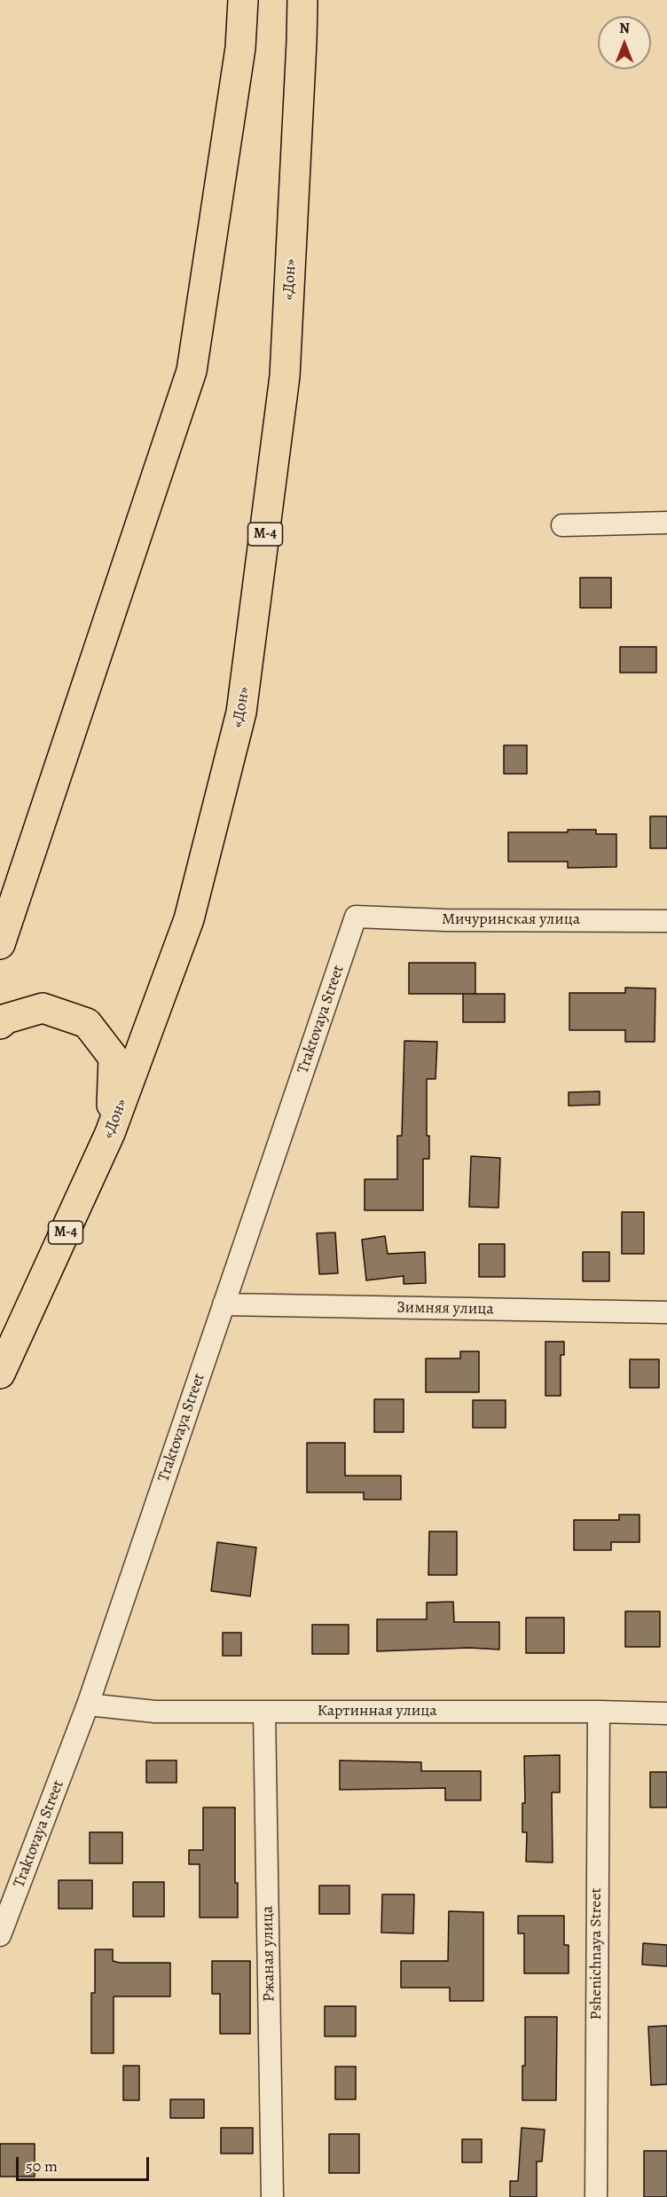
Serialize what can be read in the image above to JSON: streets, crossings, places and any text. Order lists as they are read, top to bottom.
{
  "streets": {
    "highway": ["«Дон»", "М-4"],
    "street": [
      "Мичуринская улица",
      "Traktovaya Street",
      "Зимняя улица",
      "Картинная улица",
      "Ржаная улица",
      "Pshenichnaya Street"
    ]
  },
  "crossings": [
    ["«Дон»", "М-4"],
    ["Мичуринская улица", "Traktovaya Street"],
    ["Traktovaya Street", "Зимняя улица"],
    ["Traktovaya Street", "Картинная улица"],
    ["Картинная улица", "Ржаная улица"],
    ["Картинная улица", "Pshenichnaya Street"]
  ],
  "scale_bar": "50 m",
  "north": "top"
}
